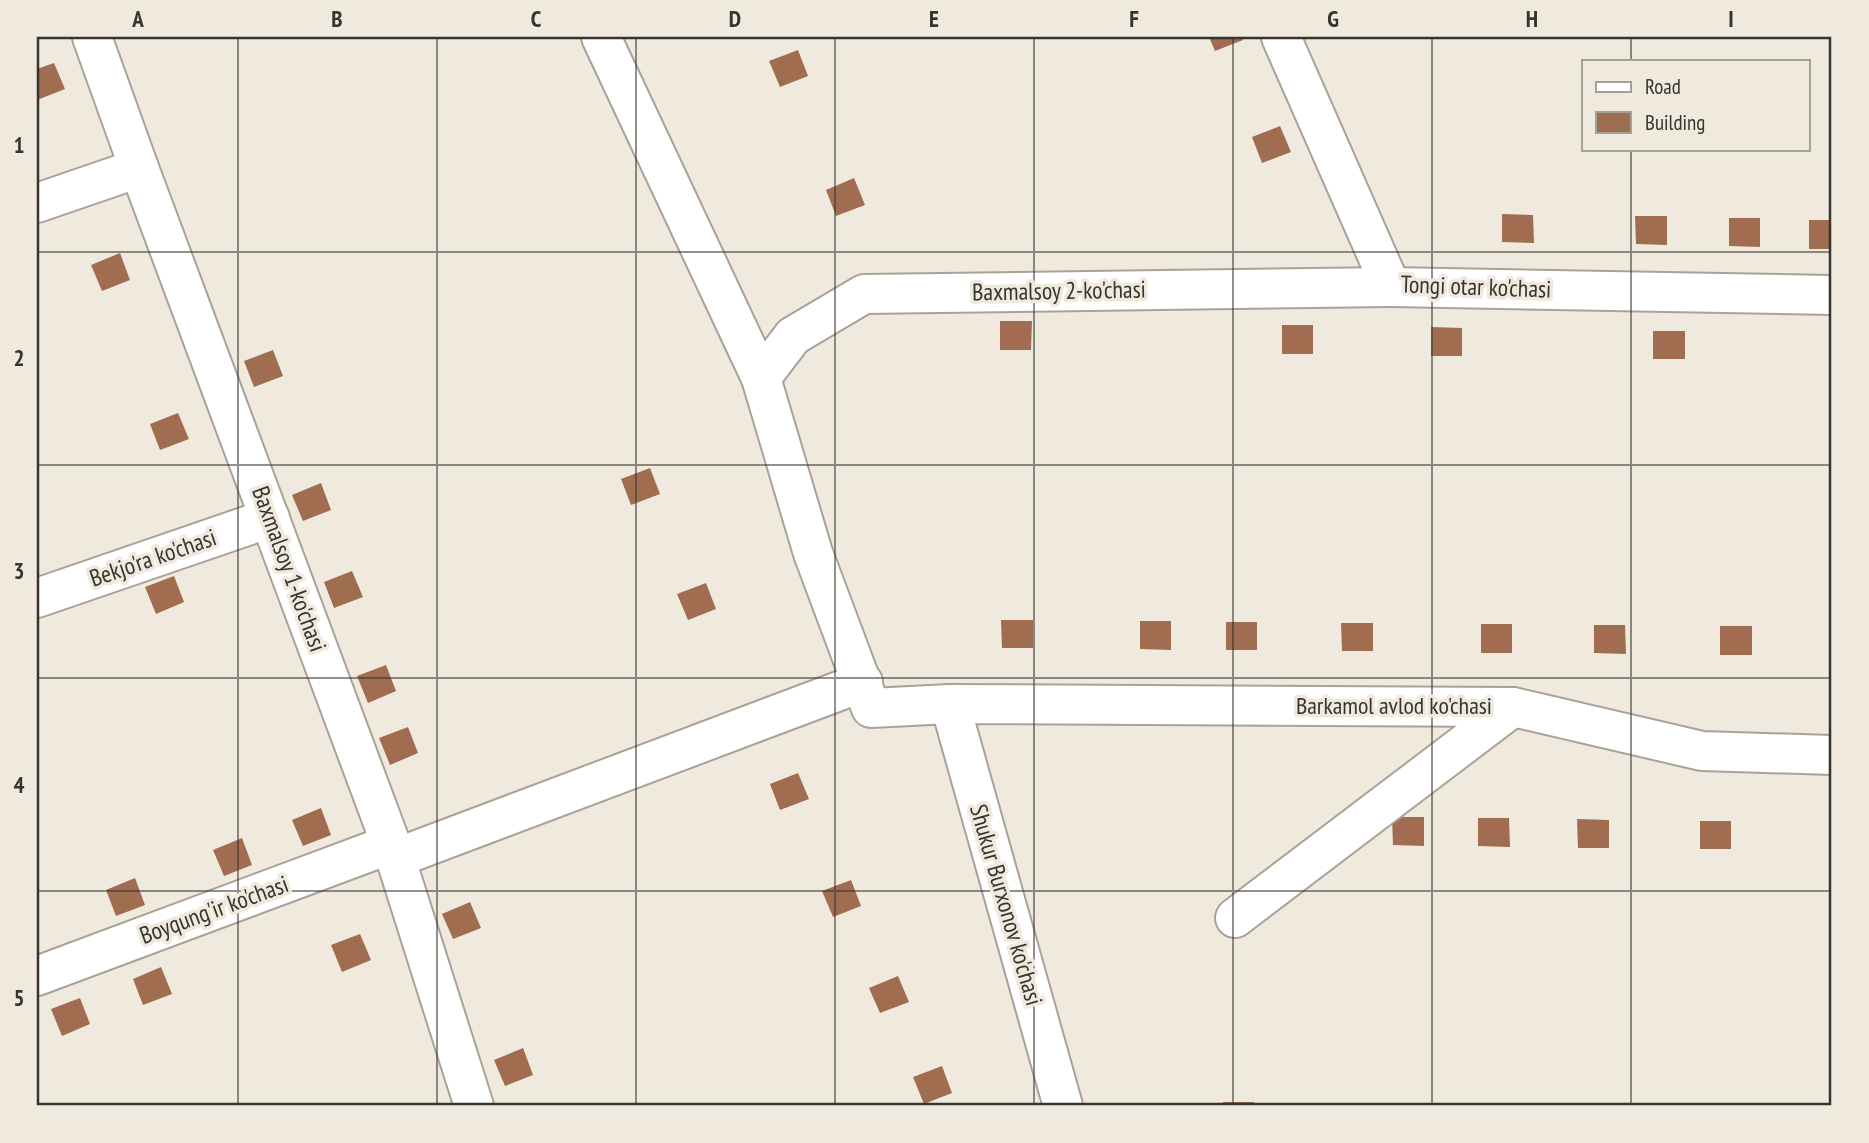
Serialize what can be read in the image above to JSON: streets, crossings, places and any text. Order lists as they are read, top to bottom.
{
  "streets": {
    "street": [
      "Tongi otar ko'chasi",
      "Baxmalsoy 2-ko'chasi",
      "Bekjo'ra ko'chasi",
      "Baxmalsoy 1-ko'chasi",
      "Barkamol avlod ko'chasi",
      "Shukur Burxonov ko'chasi",
      "Boyqung'ir ko'chasi"
    ]
  },
  "crossings": [
    ["Tongi otar ko'chasi", "Baxmalsoy 2-ko'chasi"],
    ["Bekjo'ra ko'chasi", "Baxmalsoy 1-ko'chasi"],
    ["Baxmalsoy 1-ko'chasi", "Boyqung'ir ko'chasi"],
    ["Barkamol avlod ko'chasi", "Shukur Burxonov ko'chasi"]
  ],
  "legend": ["Road", "Building"],
  "grid": {
    "columns": [
      "A",
      "B",
      "C",
      "D",
      "E",
      "F",
      "G",
      "H",
      "I"
    ],
    "rows": [
      "1",
      "2",
      "3",
      "4",
      "5"
    ]
  }
}
